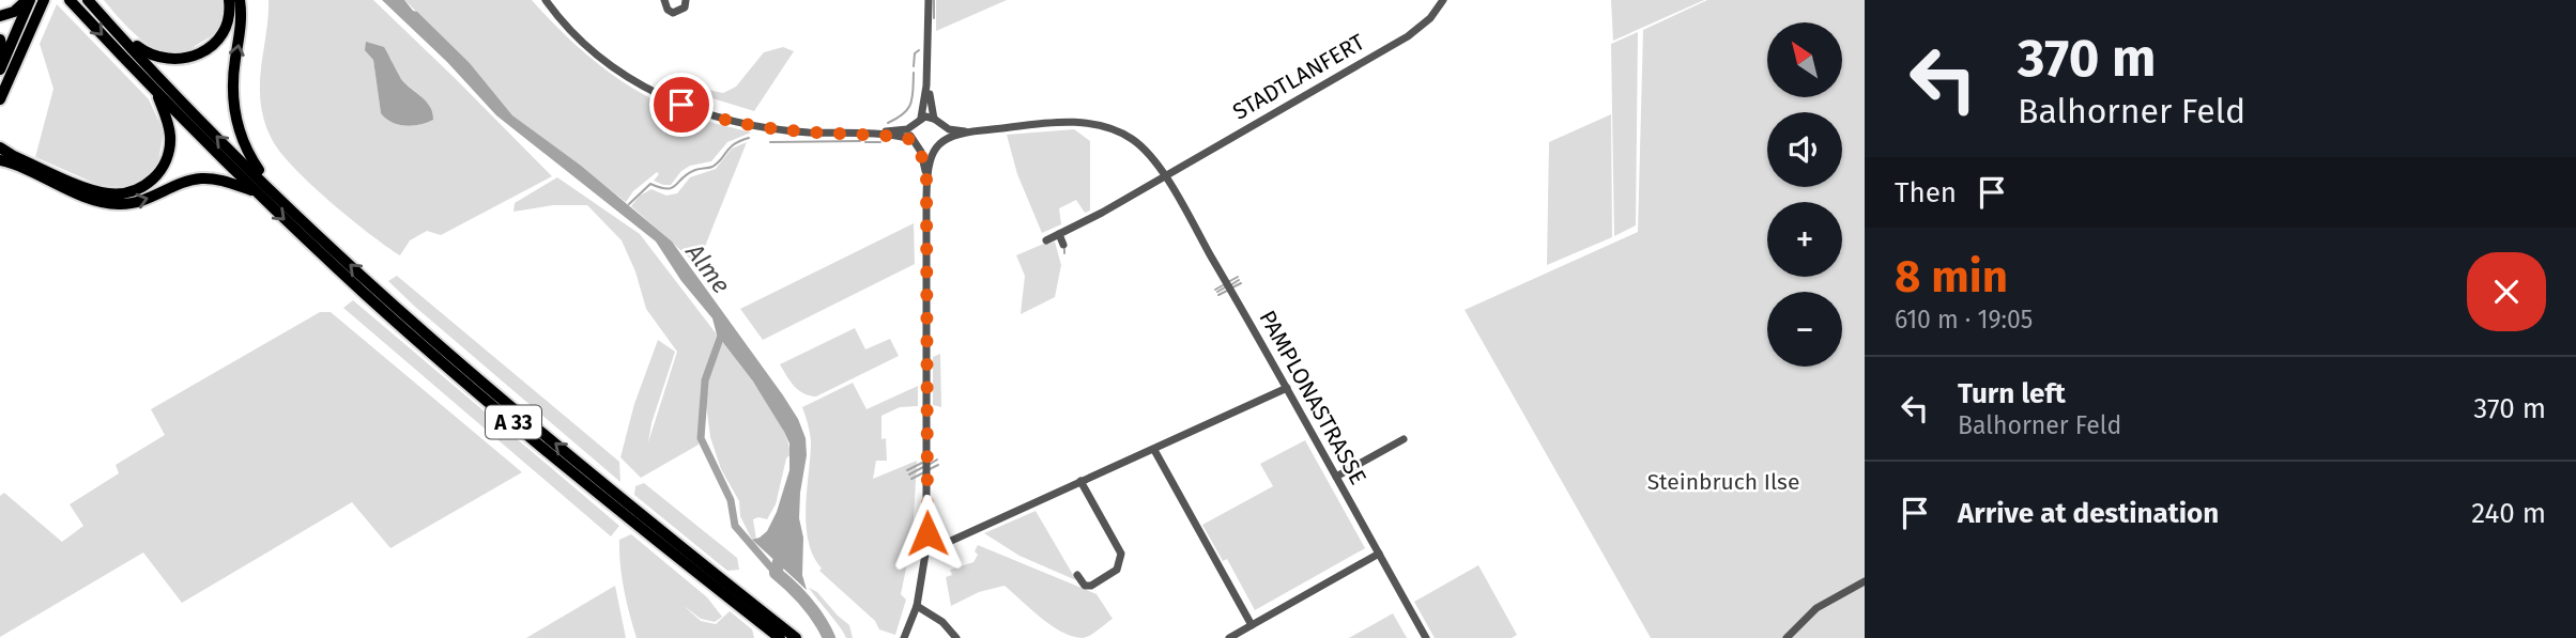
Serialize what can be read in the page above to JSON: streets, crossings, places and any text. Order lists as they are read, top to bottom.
{
  "streets": {
    "highway": ["A 33"],
    "street": ["STADTLANFERT", "PAMPLONASTRASSE"]
  },
  "crossings": [
    ["STADTLANFERT", "PAMPLONASTRASSE"]
  ],
  "water": ["Alme"],
  "parks": ["Steinbruch Ilse"],
  "north": "top left",
  "page": {
    "turn": ["370 m", "Balhorner Feld"],
    "map_buttons": ["+", "−"],
    "then": "Then",
    "heading": ["8 min", "610 m · 19:05"],
    "list": [
      {
        "name": "Turn left",
        "note": "Balhorner Feld",
        "value": "370 m"
      },
      {
        "name": "Arrive at destination",
        "value": "240 m"
      }
    ]
  }
}
